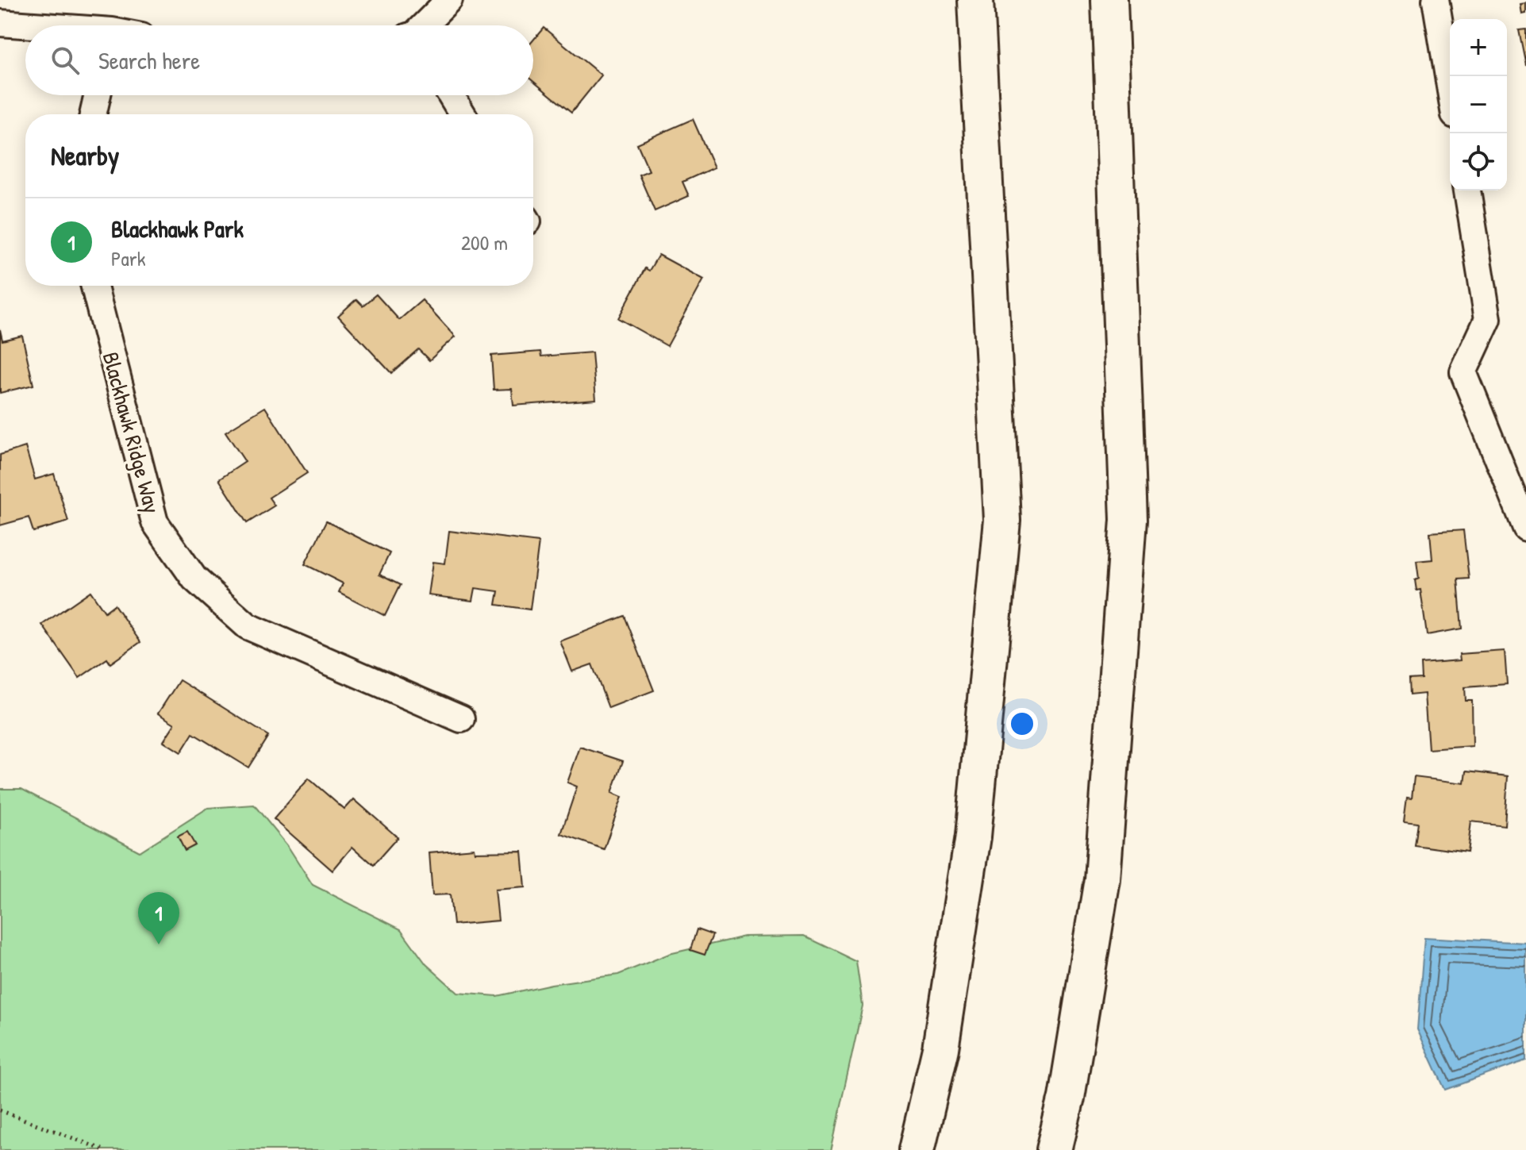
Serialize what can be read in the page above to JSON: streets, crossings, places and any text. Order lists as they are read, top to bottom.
{
  "streets": {
    "street": ["Blackhawk Ridge Way"]
  },
  "page": {
    "map_buttons": ["+", "−"],
    "search": "Search here",
    "heading": "Nearby",
    "list": [
      {
        "mark": "1",
        "name": "Blackhawk Park",
        "note": "Park",
        "value": "200 m"
      }
    ],
    "pins": "1"
  }
}
